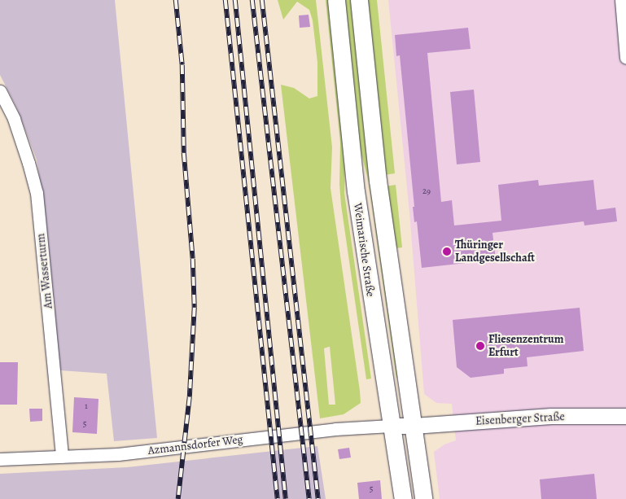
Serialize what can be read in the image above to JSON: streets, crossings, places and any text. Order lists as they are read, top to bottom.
{
  "streets": {
    "main road": ["Weimarische Straße"],
    "street": ["Am Wasserturm", "Eisenberger Straße", "Azmannsdorfer Weg"]
  },
  "crossings": [
    ["Weimarische Straße", "Eisenberger Straße"],
    ["Weimarische Straße", "Azmannsdorfer Weg"],
    ["Am Wasserturm", "Azmannsdorfer Weg"],
    ["Eisenberger Straße", "Azmannsdorfer Weg"]
  ],
  "places": ["Thüringer Landgesellschaft", "Fliesenzentrum Erfurt"],
  "house_numbers": [
    "29",
    "1",
    "5",
    "5"
  ]
}
